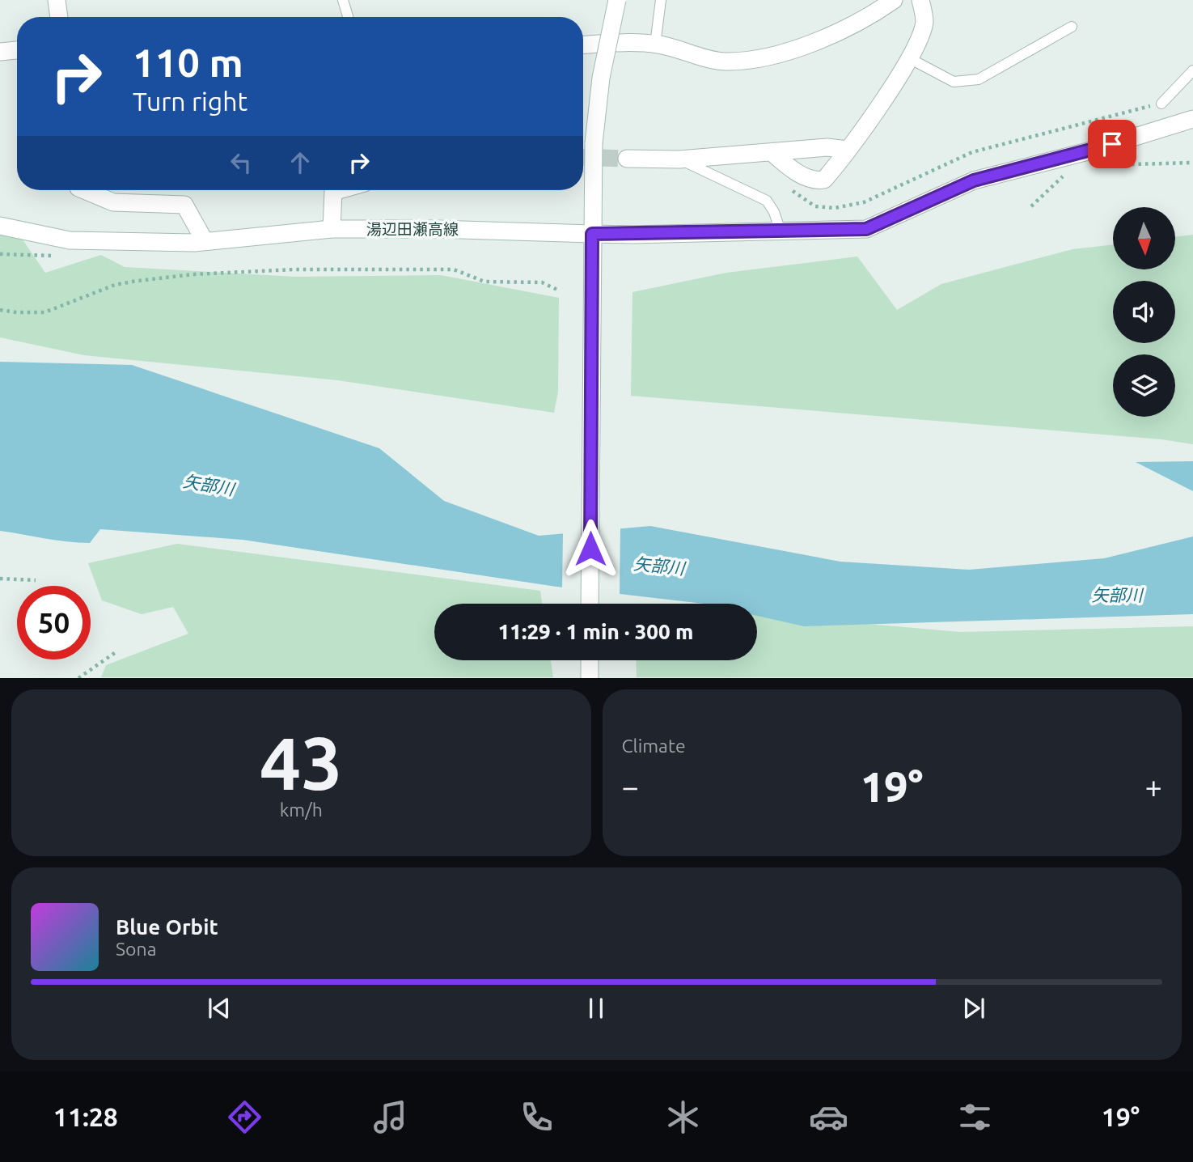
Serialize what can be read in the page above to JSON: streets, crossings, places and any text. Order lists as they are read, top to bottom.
{
  "streets": {
    "street": ["湯辺田瀬高線"]
  },
  "water": ["矢部川"],
  "north": "bottom",
  "page": {
    "turn": ["110 m", "Turn right"],
    "limit": "50",
    "trip": "11:29 · 1 min · 300 m",
    "tile": [
      ["43", "km/h"],
      "Climate"
    ],
    "heat": ["−", "19°", "+"],
    "song": ["Blue Orbit", "Sona"],
    "tabs": ["11:28", "19°"]
  }
}
